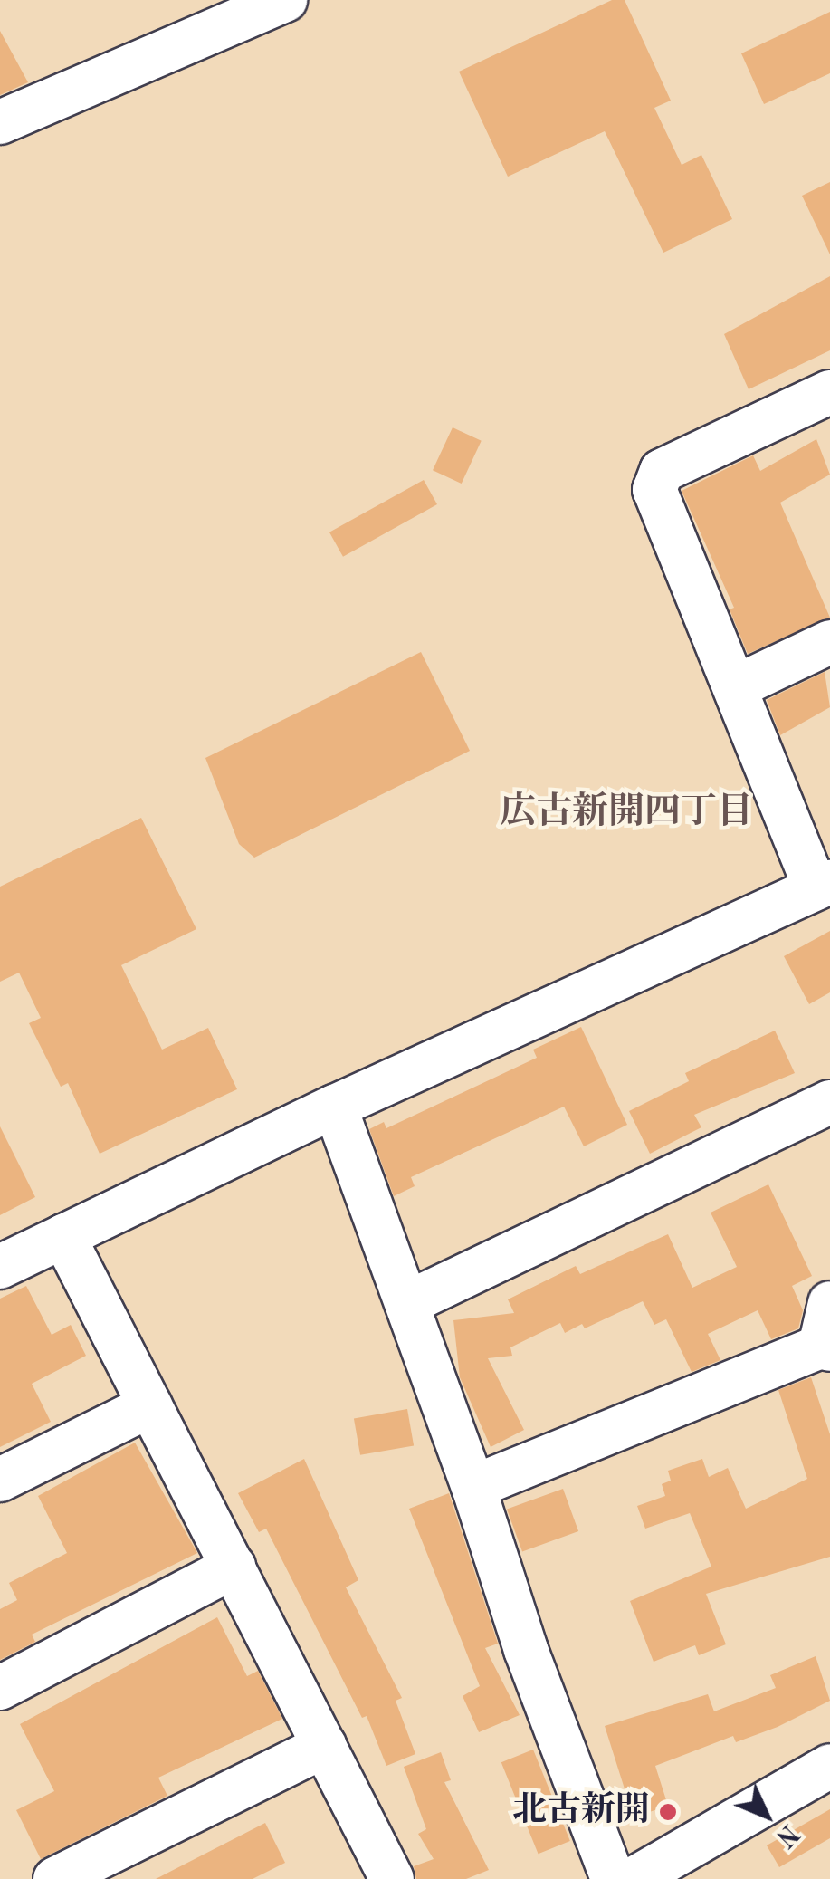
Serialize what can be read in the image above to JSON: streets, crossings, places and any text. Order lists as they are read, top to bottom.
{
  "districts": ["広古新開四丁目"],
  "places": ["北古新開"],
  "north": "bottom right"
}
